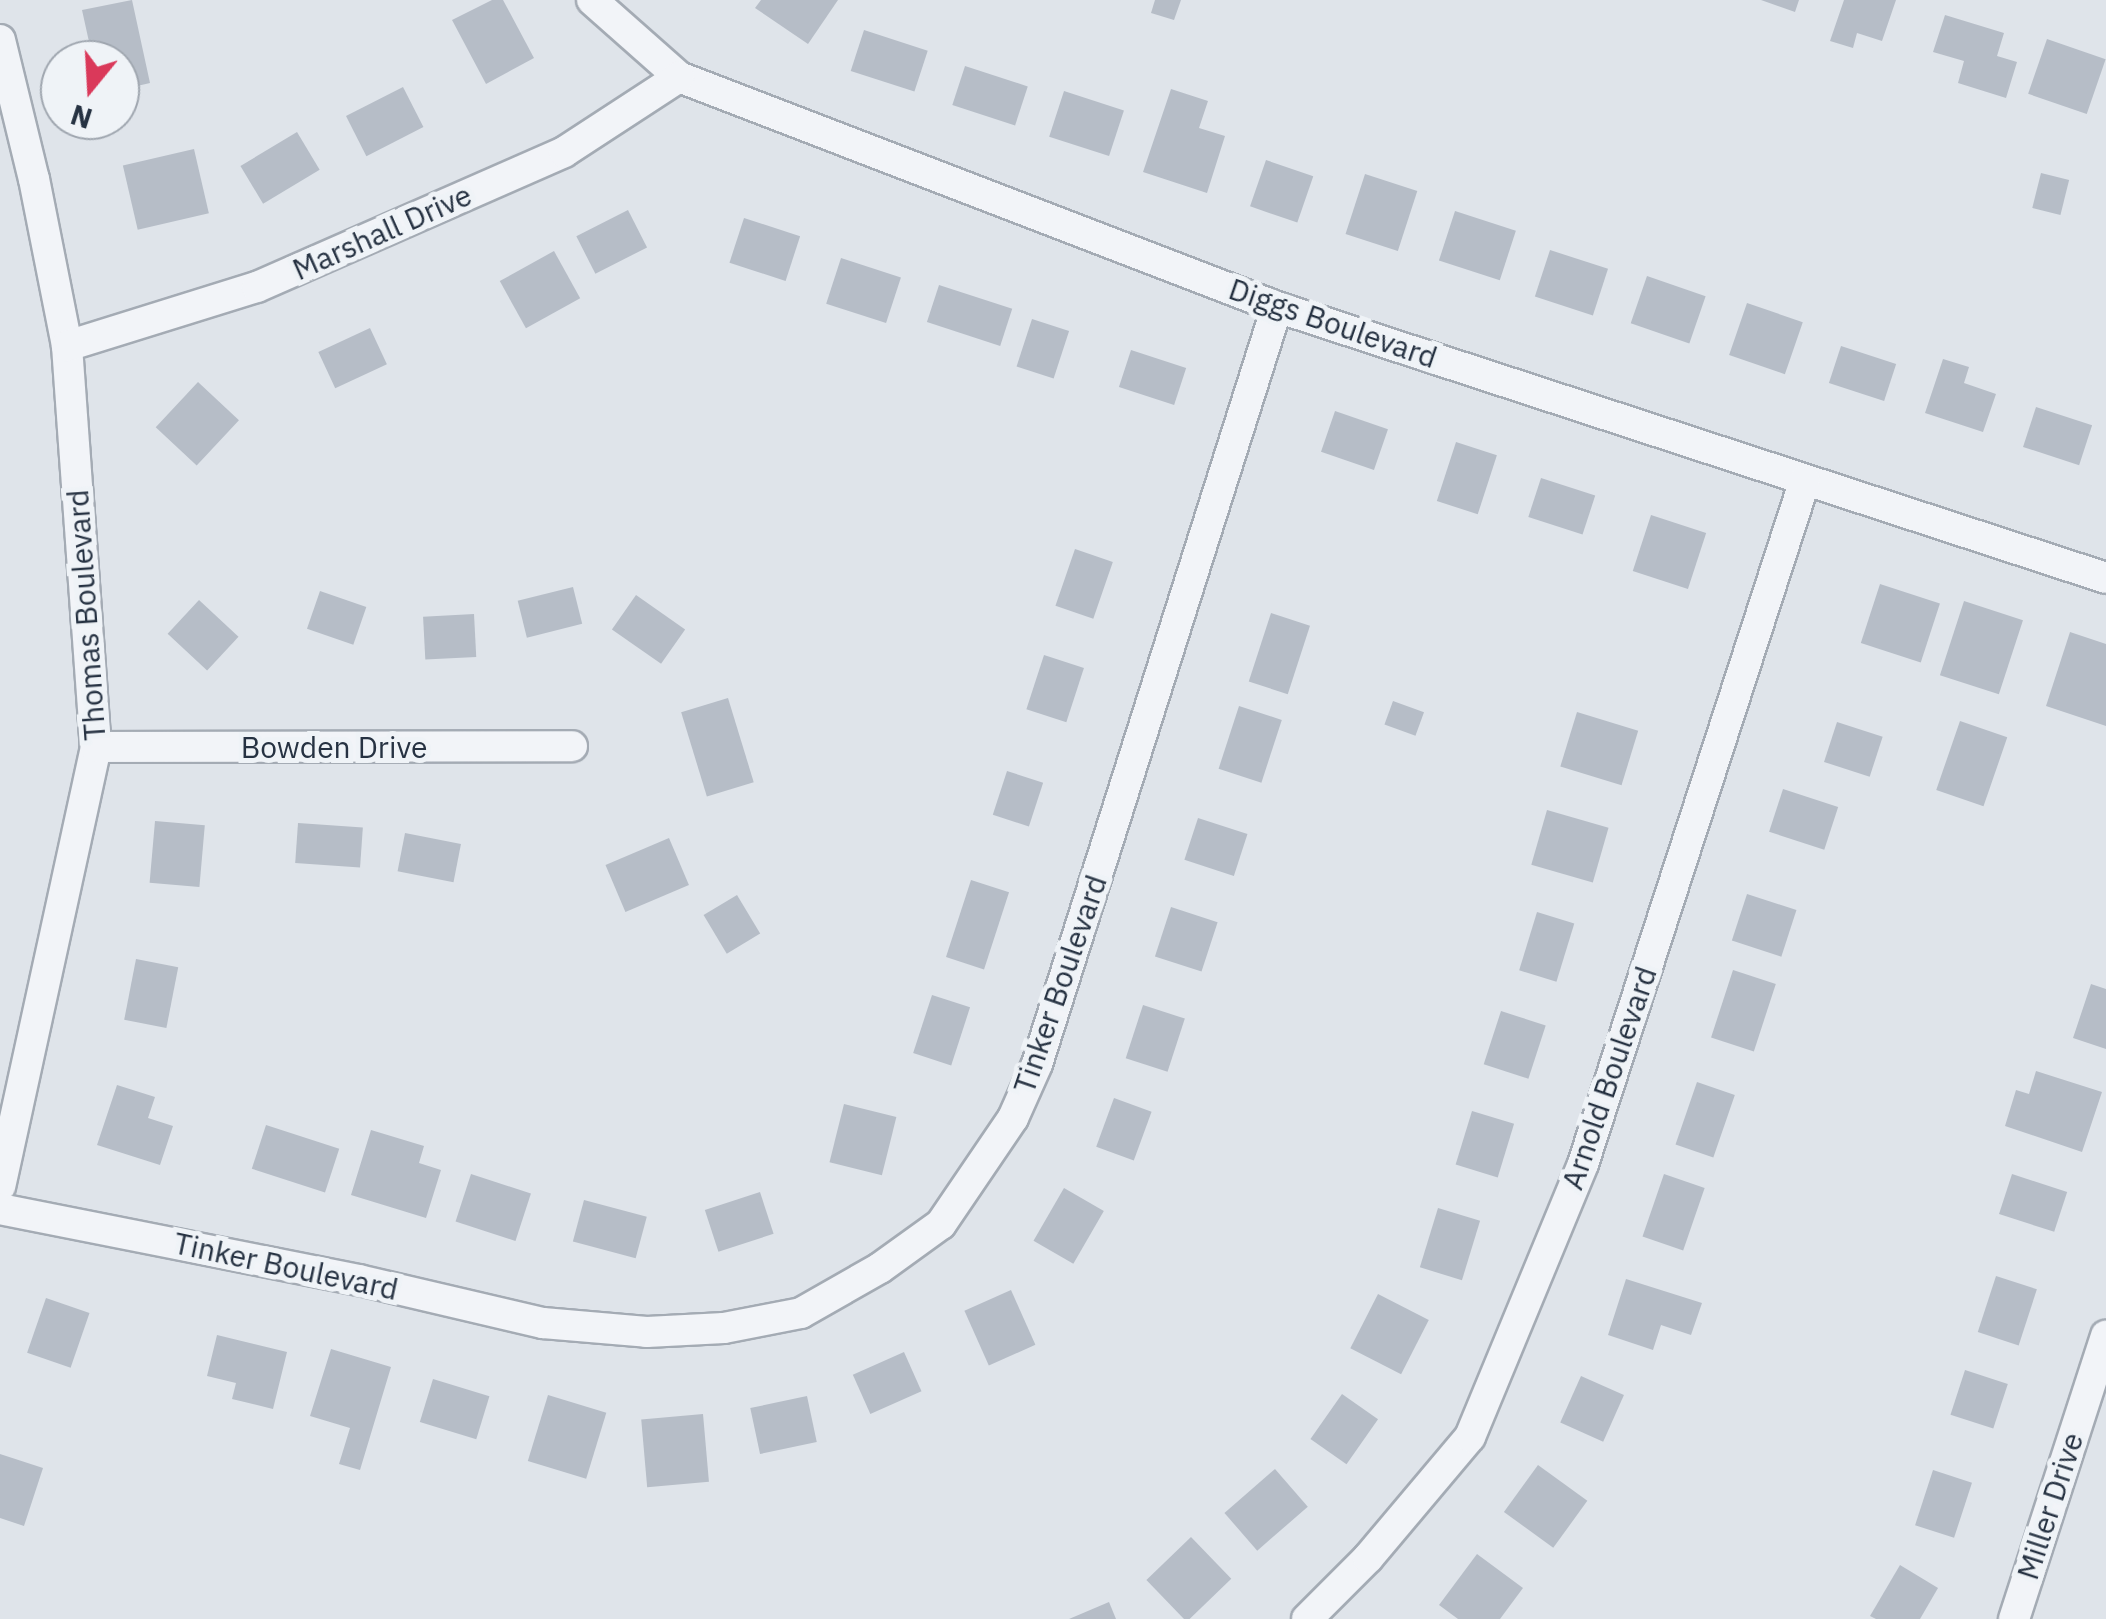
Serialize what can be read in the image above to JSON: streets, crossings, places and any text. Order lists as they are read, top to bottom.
{
  "streets": {
    "street": [
      "Marshall Drive",
      "Diggs Boulevard",
      "Thomas Boulevard",
      "Bowden Drive",
      "Tinker Boulevard",
      "Arnold Boulevard",
      "Miller Drive"
    ]
  },
  "crossings": [
    ["Marshall Drive", "Diggs Boulevard"],
    ["Marshall Drive", "Thomas Boulevard"],
    ["Diggs Boulevard", "Tinker Boulevard"],
    ["Diggs Boulevard", "Arnold Boulevard"],
    ["Thomas Boulevard", "Bowden Drive"]
  ],
  "north": "bottom"
}
